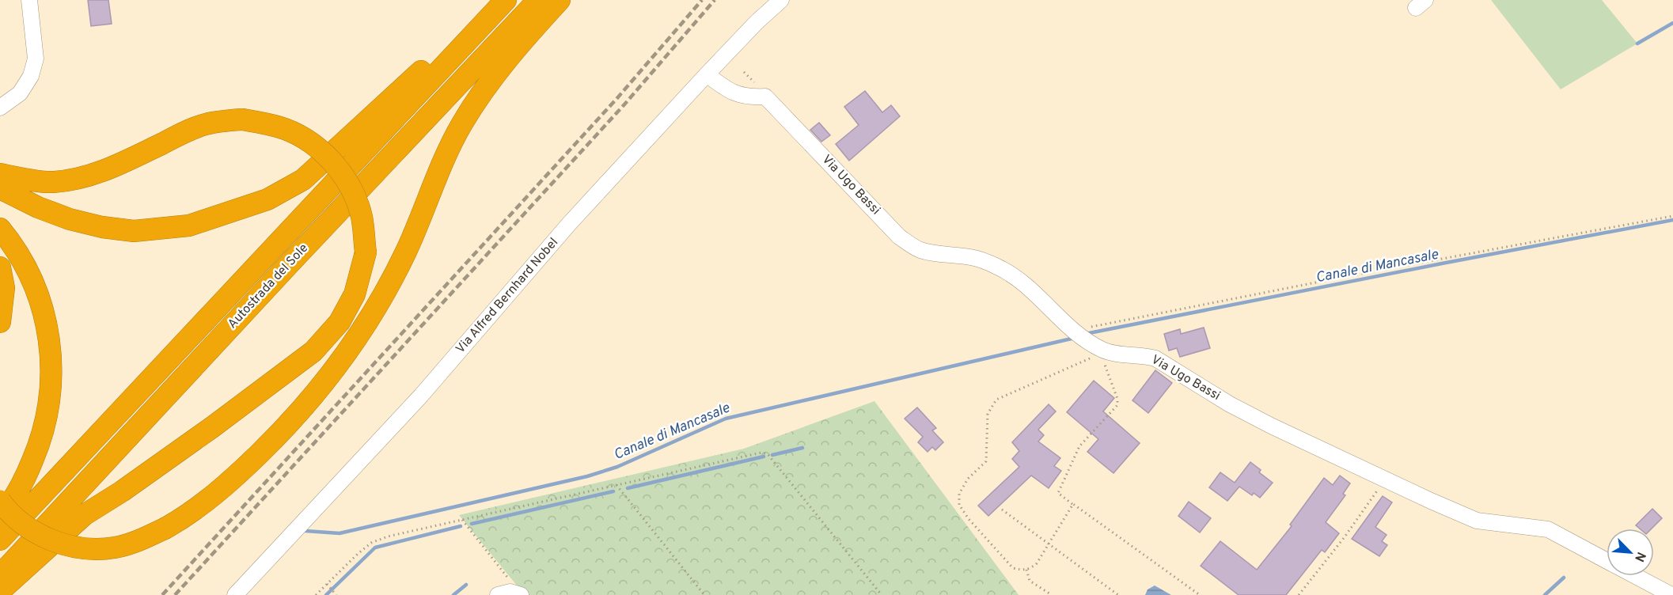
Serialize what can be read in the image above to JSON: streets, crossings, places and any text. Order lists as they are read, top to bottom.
{
  "streets": {
    "highway": ["Autostrada del Sole"],
    "street": ["Via Ugo Bassi", "Via Alfred Bernhard Nobel"]
  },
  "crossings": [
    ["Via Ugo Bassi", "Via Alfred Bernhard Nobel"]
  ],
  "water": ["Canale di Mancasale"],
  "north": "bottom right"
}
